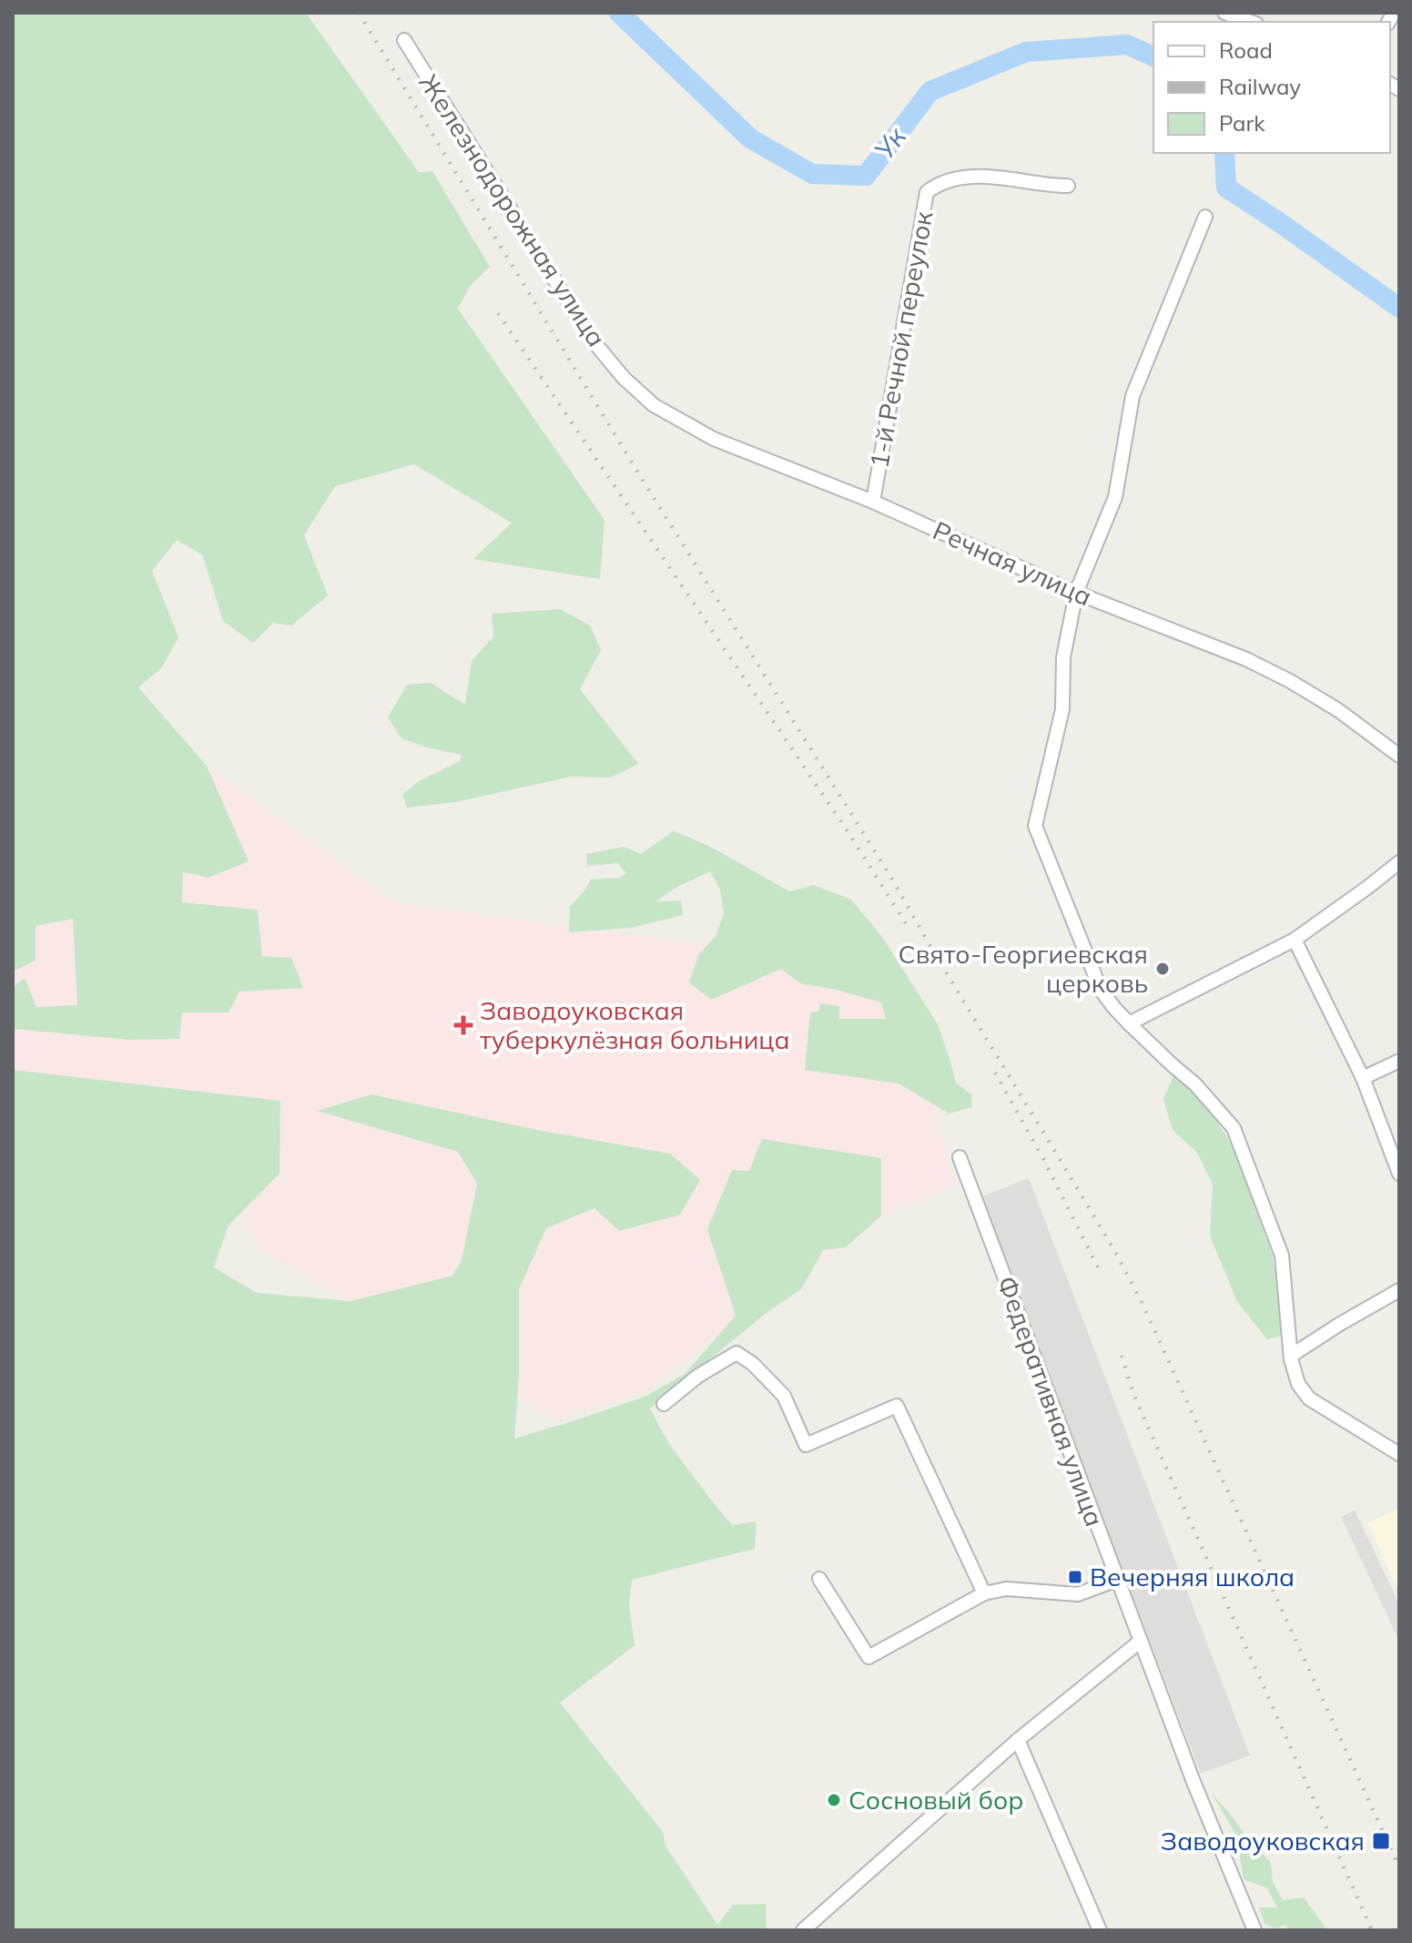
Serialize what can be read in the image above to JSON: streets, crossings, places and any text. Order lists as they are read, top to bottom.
{
  "streets": {
    "street": [
      "Железнодорожная улица",
      "1-й Речной переулок",
      "Речная улица",
      "Федеративная улица"
    ]
  },
  "crossings": [
    ["Железнодорожная улица", "Речная улица"],
    ["1-й Речной переулок", "Речная улица"]
  ],
  "water": ["Ук"],
  "places": {
    "other": ["Свято-Георгиевская церковь", "Сосновый бор"],
    "health": ["Заводоуковская туберкулёзная больница"],
    "transit": ["Вечерняя школа", "Заводоуковская"]
  },
  "legend": ["Road", "Railway", "Park"]
}
